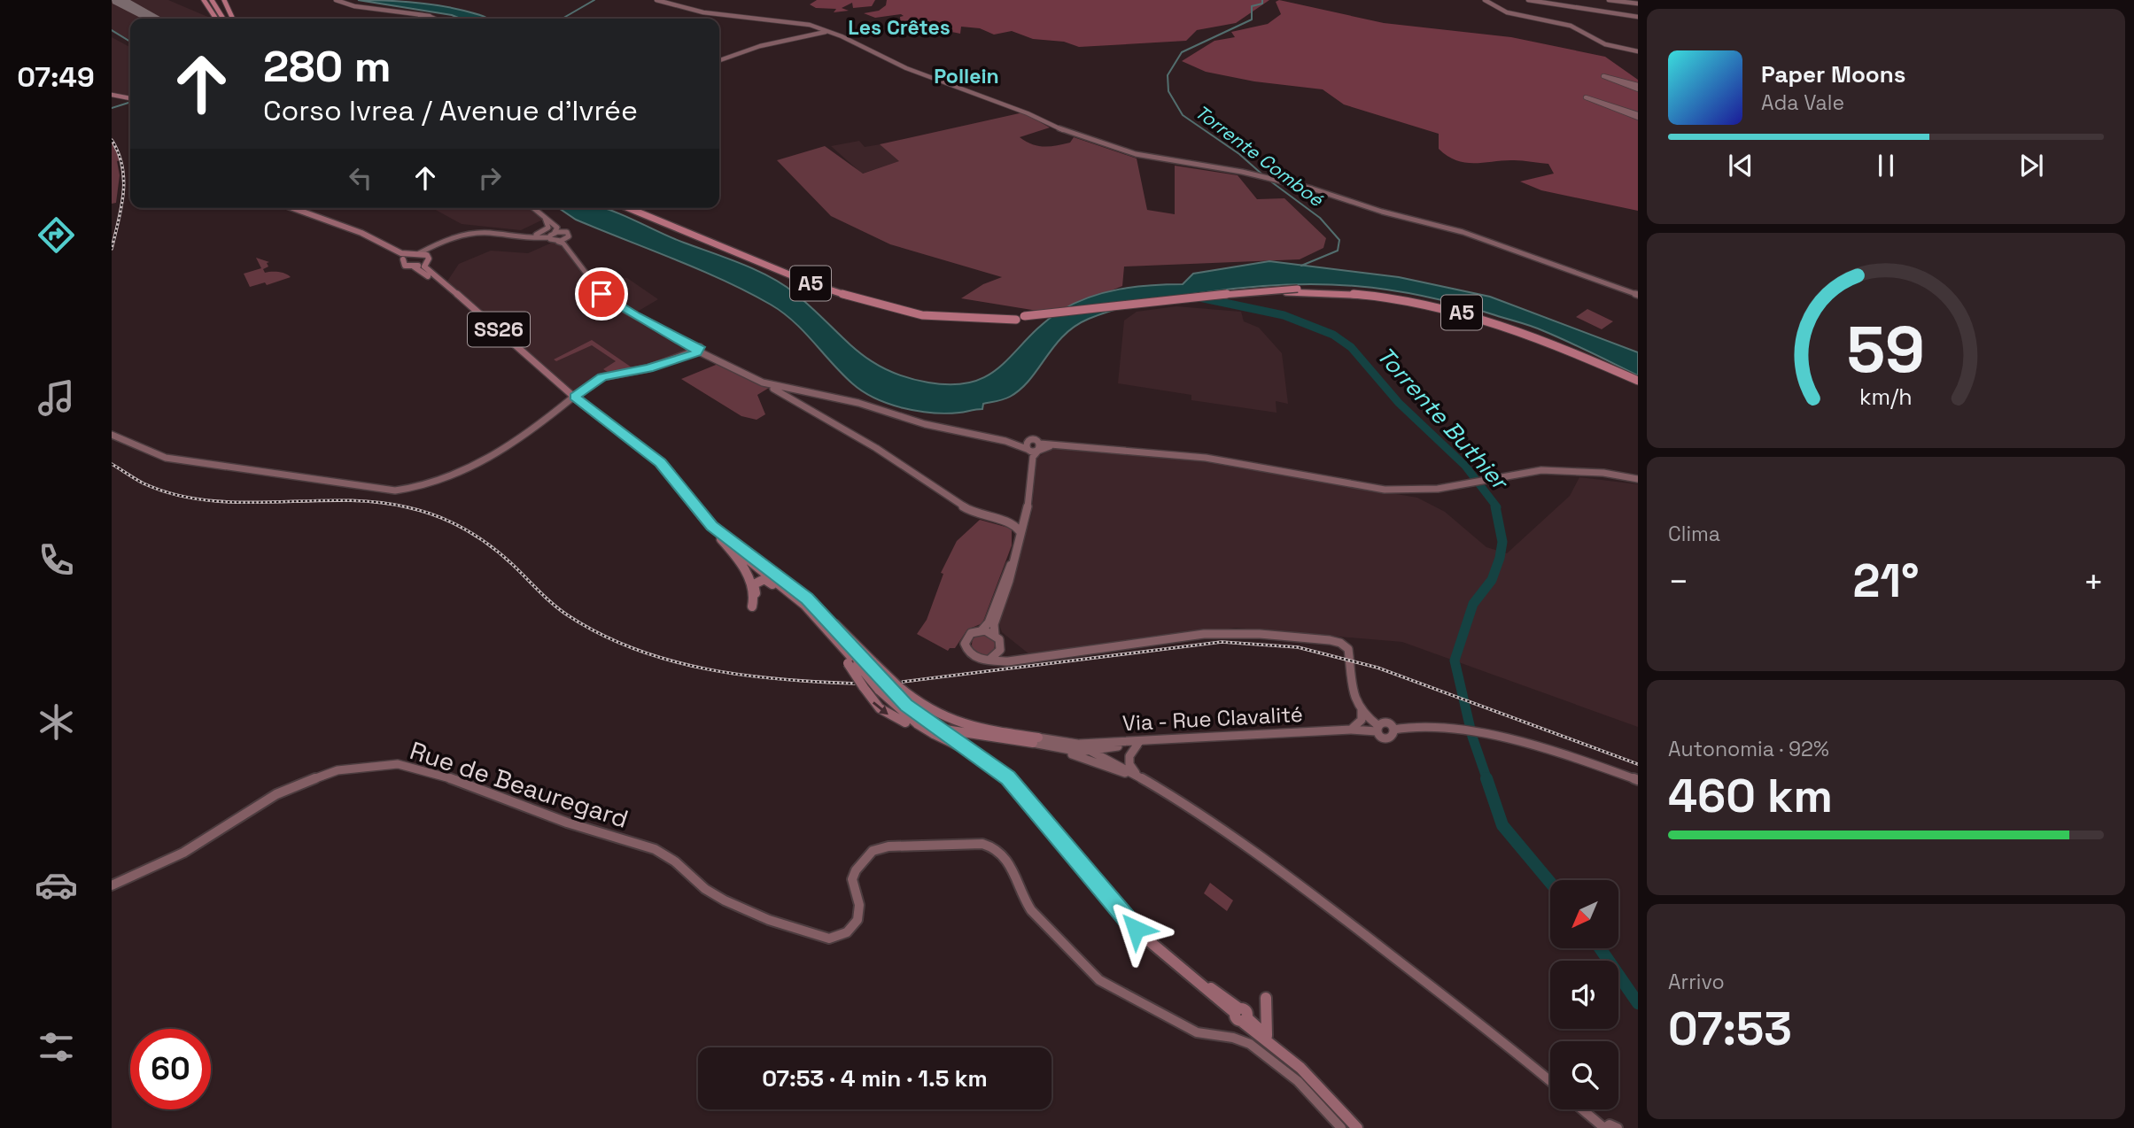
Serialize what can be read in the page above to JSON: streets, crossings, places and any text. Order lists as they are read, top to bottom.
{
  "streets": {
    "highway": ["A5"],
    "main road": ["SS26"],
    "street": ["Via - Rue Clavalité", "Rue de Beauregard"]
  },
  "districts": ["Les Crêtes", "Pollein"],
  "water": ["Torrente Comboé", "Torrente Buthier"],
  "north": "bottom left",
  "page": {
    "tabs": "07:49",
    "turn": ["280 m", "Corso Ivrea / Avenue d'Ivrée"],
    "song": ["Paper Moons", "Ada Vale"],
    "tile": [
      "Clima",
      ["Autonomia · 92%", "460 km"],
      ["Arrivo", "07:53"]
    ],
    "heat": ["−", "21°", "+"],
    "limit": "60",
    "trip": "07:53 · 4 min · 1.5 km",
    "gauge": ["59", "km/h"]
  }
}
